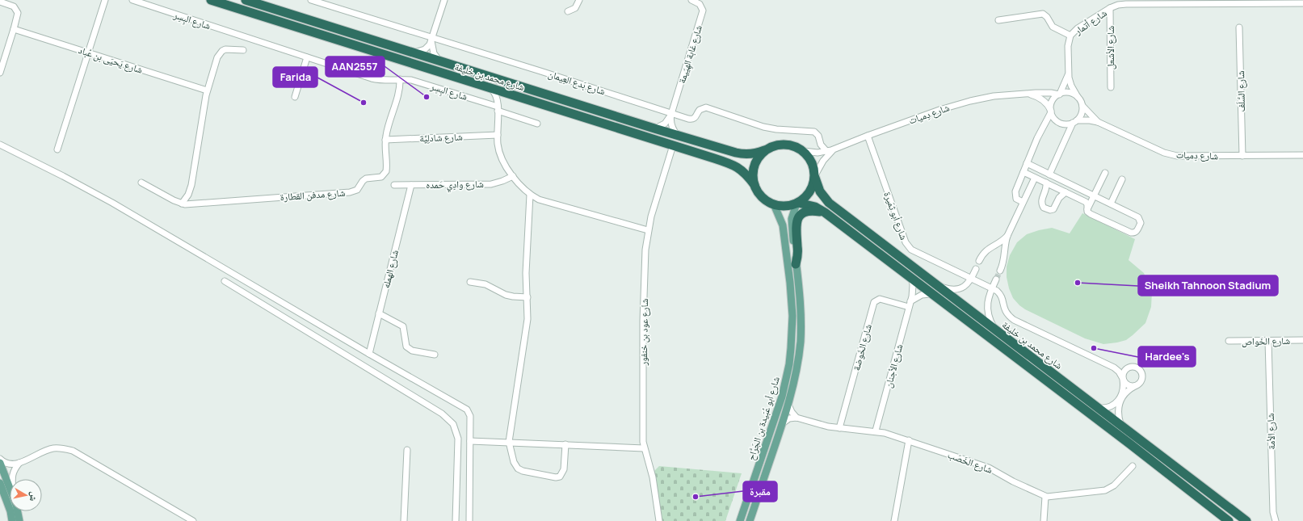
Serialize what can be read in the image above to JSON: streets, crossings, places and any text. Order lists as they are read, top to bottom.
{
  "streets": {
    "highway": ["شارع محمد بن خليفة"],
    "main road": ["شارع أبو عُبَيدة بن الجَرَّاح"],
    "street": [
      "شارع البِسِر",
      "شارع أتمار",
      "شارع الأشعل",
      "شارع غابة الهِيَيمة",
      "شارع يَحيَى بن عُباد",
      "شارع بَدع العِيمان",
      "شارع السَّلَف",
      "شارع دِميات",
      "شارع شادلِيَّة",
      "شارع وادِي حَمده",
      "شارع مدفن القطارة",
      "شارع أبو ثِمَيرة",
      "شارع الهمله",
      "شارع عود بن خنفور",
      "شارع الخَواص",
      "شارع الخَوضة",
      "شارع الأجنان",
      "شارع الأمة",
      "شارع الخَصَب"
    ]
  },
  "crossings": [
    ["شارع البِسِر", "شارع مدفن القطارة"],
    ["شارع أتمار", "شارع الأشعل"],
    ["شارع أتمار", "شارع دِميات"],
    ["شارع غابة الهِيَيمة", "شارع محمد بن خليفة"],
    ["شارع غابة الهِيَيمة", "شارع بَدع العِيمان"],
    ["شارع محمد بن خليفة", "شارع دِميات"],
    ["شارع محمد بن خليفة", "شارع عود بن خنفور"],
    ["شارع محمد بن خليفة", "شارع أبو عُبَيدة بن الجَرَّاح"],
    ["شارع بَدع العِيمان", "شارع دِميات"],
    ["شارع السَّلَف", "شارع دِميات"],
    ["شارع دِميات", "شارع أبو ثِمَيرة"],
    ["شارع دِميات", "شارع أبو عُبَيدة بن الجَرَّاح"],
    ["شارع شادلِيَّة", "شارع مدفن القطارة"],
    ["شارع وادِي حَمده", "شارع الهمله"],
    ["شارع الخَواص", "شارع الأمة"],
    ["شارع الخَوضة", "شارع الأجنان"],
    ["شارع الخَوضة", "شارع الخَصَب"],
    ["شارع الأجنان", "شارع الخَصَب"]
  ],
  "places": [
    "AAN2557",
    "Farida",
    "Sheikh Tahnoon Stadium",
    "Hardee's",
    "مقبرة"
  ],
  "north": "right"
}
